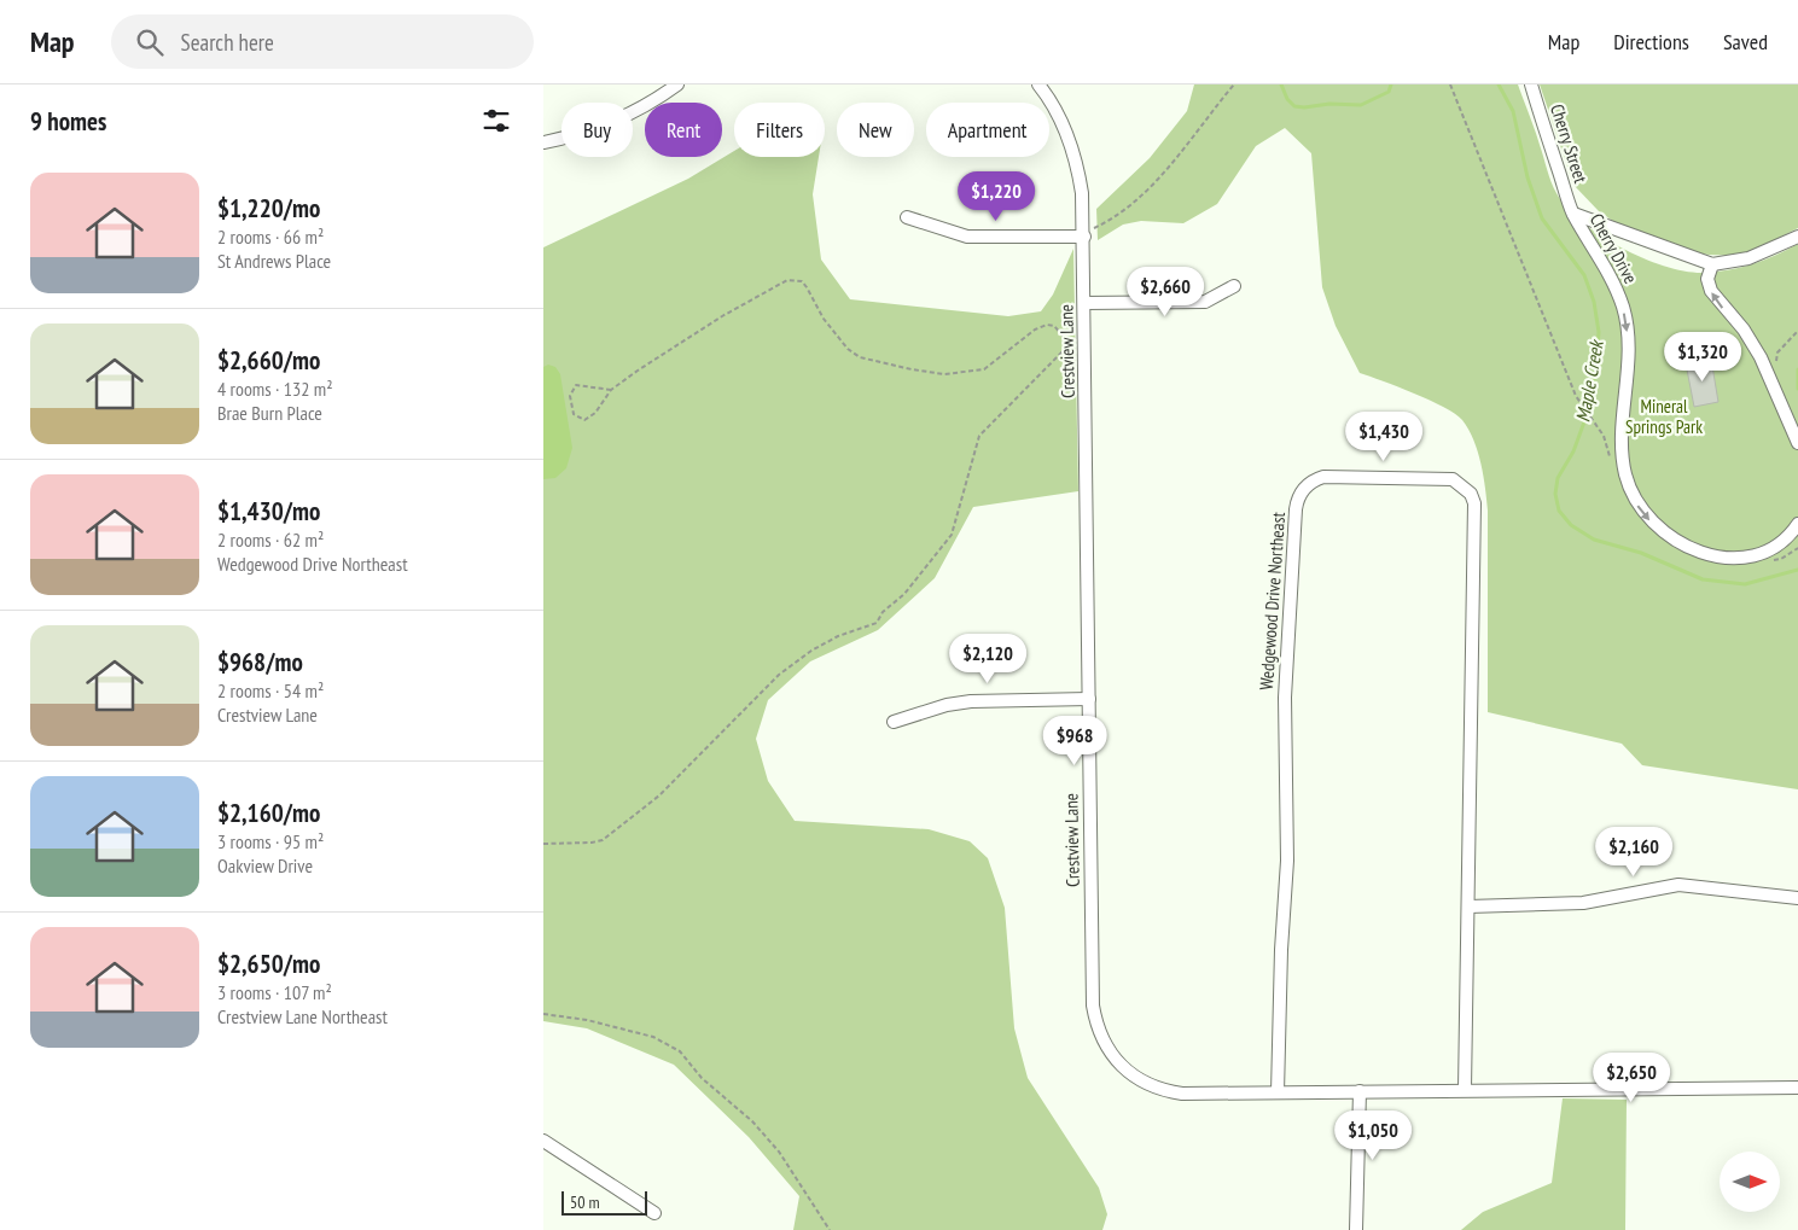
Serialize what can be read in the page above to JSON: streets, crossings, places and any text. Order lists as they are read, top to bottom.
{
  "streets": {
    "street": [
      "Cherry Street",
      "Cherry Drive",
      "Crestview Lane",
      "Wedgewood Drive Northeast"
    ]
  },
  "crossings": [
    ["Cherry Street", "Cherry Drive"],
    ["Crestview Lane", "Wedgewood Drive Northeast"]
  ],
  "water": ["Maple Creek"],
  "parks": ["Mineral Springs Park"],
  "scale_bar": "50 m",
  "north": "right",
  "page": {
    "header": "Map",
    "search": "Search here",
    "nav": ["Map", "Directions", "Saved"],
    "heading": "9 homes",
    "chip": [
      "Buy",
      "Rent",
      "Filters",
      "New",
      "Apartment"
    ],
    "list": [
      {
        "name": "$1,220/mo",
        "note": "2 rooms · 66 m² · St Andrews Place"
      },
      {
        "name": "$2,660/mo",
        "note": "4 rooms · 132 m² · Brae Burn Place"
      },
      {
        "name": "$1,430/mo",
        "note": "2 rooms · 62 m² · Wedgewood Drive Northeast"
      },
      {
        "name": "$968/mo",
        "note": "2 rooms · 54 m² · Crestview Lane"
      },
      {
        "name": "$2,160/mo",
        "note": "3 rooms · 95 m² · Oakview Drive"
      },
      {
        "name": "$2,650/mo",
        "note": "3 rooms · 107 m² · Crestview Lane Northeast"
      }
    ],
    "price": [
      "$1,220",
      "$2,660",
      "$1,320",
      "$1,430",
      "$2,120",
      "$968",
      "$2,160",
      "$2,650",
      "$1,050"
    ],
    "scale": "50 m"
  }
}
